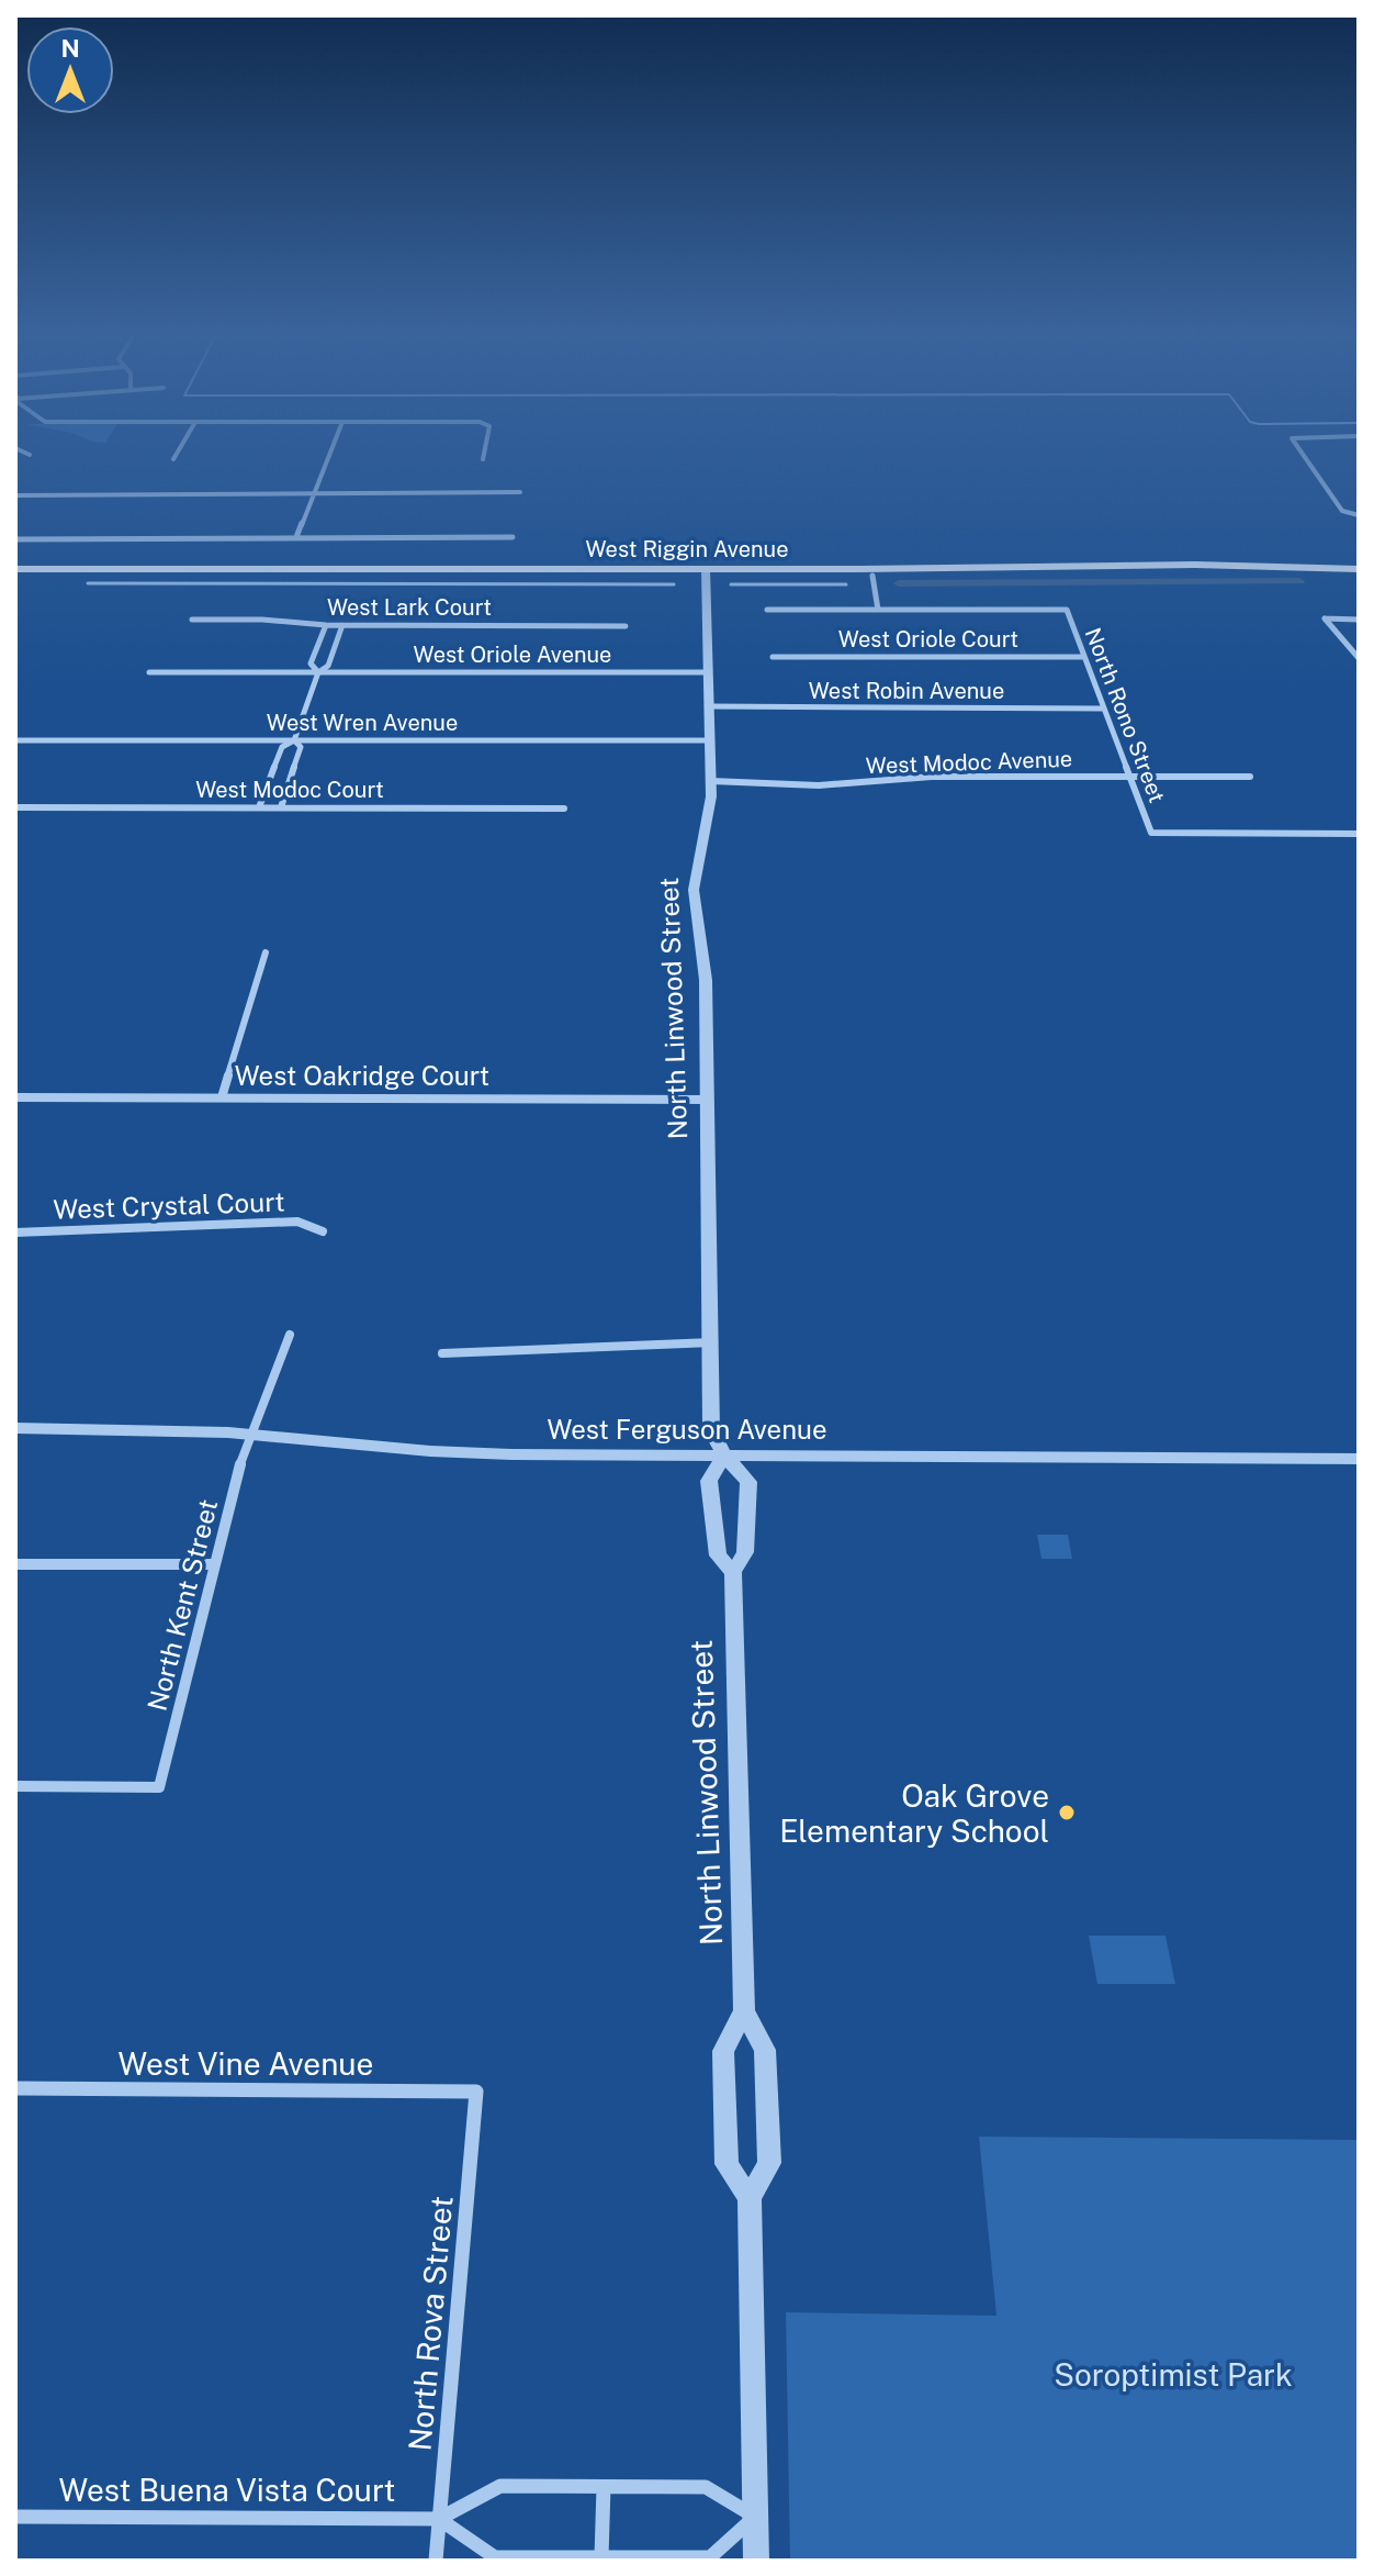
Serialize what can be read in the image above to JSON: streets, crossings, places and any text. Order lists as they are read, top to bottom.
{
  "streets": {
    "main road": ["West Riggin Avenue"],
    "street": [
      "West Lark Court",
      "West Oriole Court",
      "West Oriole Avenue",
      "West Robin Avenue",
      "North Rono Street",
      "West Wren Avenue",
      "West Modoc Avenue",
      "West Modoc Court",
      "North Linwood Street",
      "West Oakridge Court",
      "West Crystal Court",
      "West Ferguson Avenue",
      "North Kent Street",
      "West Vine Avenue",
      "North Rova Street",
      "West Buena Vista Court"
    ]
  },
  "crossings": [
    ["West Riggin Avenue", "North Linwood Street"],
    ["West Oriole Court", "North Rono Street"],
    ["West Oriole Avenue", "North Linwood Street"],
    ["West Robin Avenue", "North Rono Street"],
    ["West Robin Avenue", "North Linwood Street"],
    ["North Rono Street", "West Modoc Avenue"],
    ["West Wren Avenue", "North Linwood Street"],
    ["West Modoc Avenue", "North Linwood Street"],
    ["North Linwood Street", "West Oakridge Court"],
    ["North Linwood Street", "West Ferguson Avenue"],
    ["West Ferguson Avenue", "North Kent Street"],
    ["West Vine Avenue", "North Rova Street"],
    ["North Rova Street", "West Buena Vista Court"]
  ],
  "parks": ["Soroptimist Park"],
  "places": ["Oak Grove Elementary School"],
  "north": "top"
}
